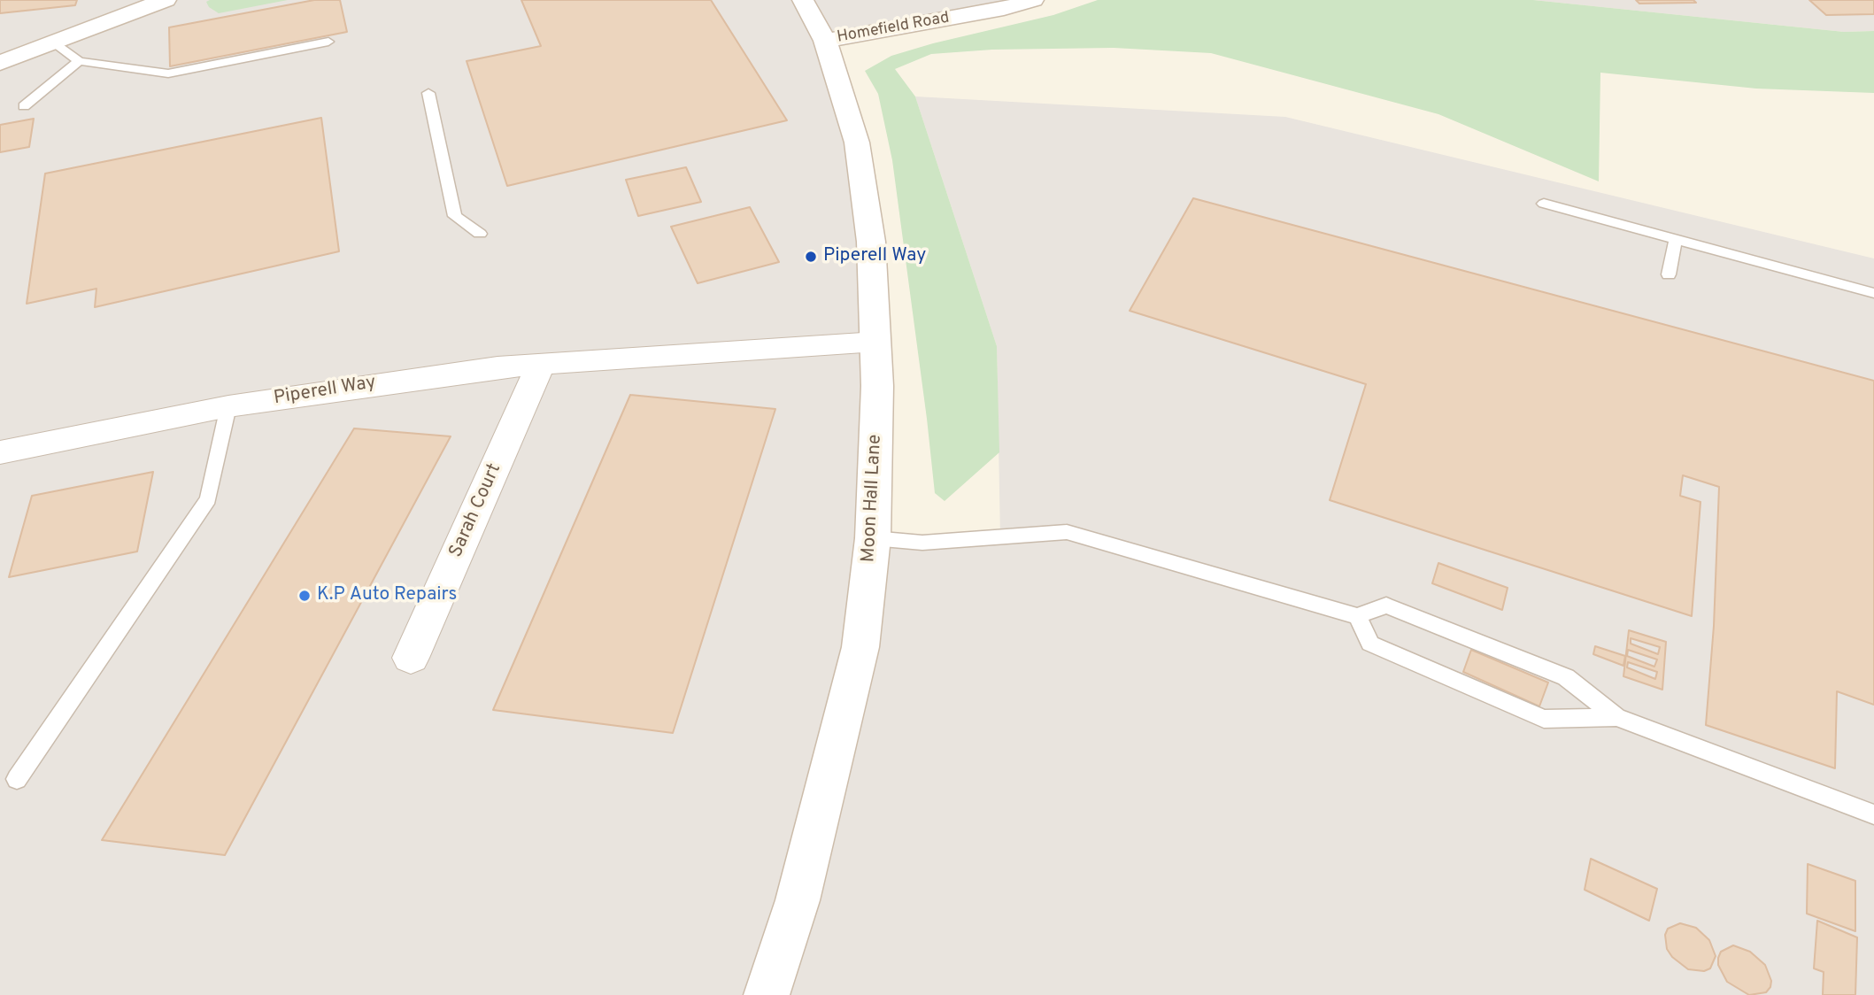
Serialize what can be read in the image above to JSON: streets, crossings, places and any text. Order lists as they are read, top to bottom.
{
  "streets": {
    "street": [
      "Homefield Road",
      "Piperell Way",
      "Moon Hall Lane",
      "Sarah Court"
    ]
  },
  "crossings": [
    ["Homefield Road", "Moon Hall Lane"],
    ["Piperell Way", "Moon Hall Lane"],
    ["Piperell Way", "Sarah Court"]
  ],
  "places": ["Piperell Way", "K.P Auto Repairs"]
}
